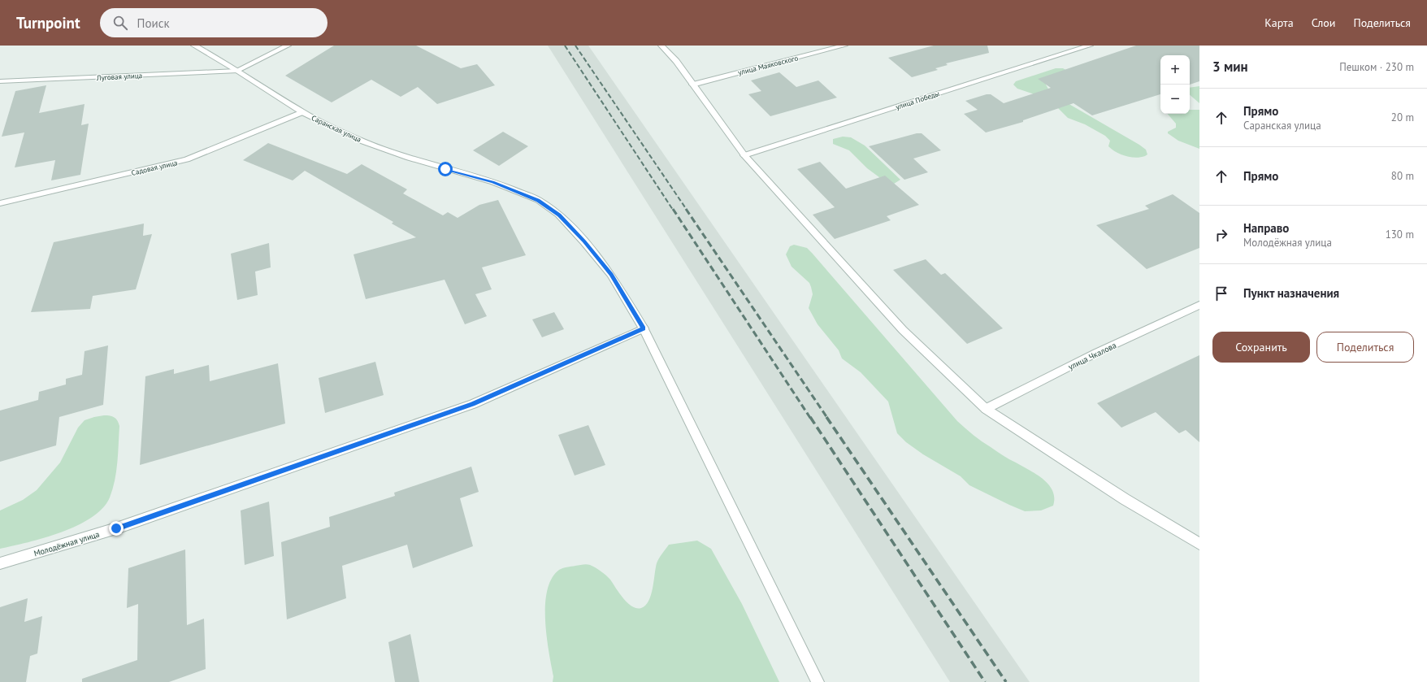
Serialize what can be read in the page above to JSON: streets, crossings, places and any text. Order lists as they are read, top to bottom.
{
  "streets": {
    "street": [
      "улица Маяковского",
      "Луговая улица",
      "улица Победы",
      "Саранская улица",
      "Садовая улица",
      "улица Чкалова",
      "Молодёжная улица"
    ]
  },
  "crossings": [
    ["Луговая улица", "Саранская улица"],
    ["Саранская улица", "Садовая улица"],
    ["Саранская улица", "Молодёжная улица"]
  ],
  "page": {
    "header": "Turnpoint",
    "search": "Поиск",
    "nav": ["Карта", "Слои", "Поделиться"],
    "heading": ["3 мин", "Пешком · 230 m"],
    "map_buttons": ["+", "−"],
    "list": [
      ["Прямо", "Саранская улица", "20 m"],
      ["Прямо", "80 m"],
      ["Направо", "Молодёжная улица", "130 m"],
      "Пункт назначения"
    ],
    "buttons": ["Сохранить", "Поделиться"]
  }
}
